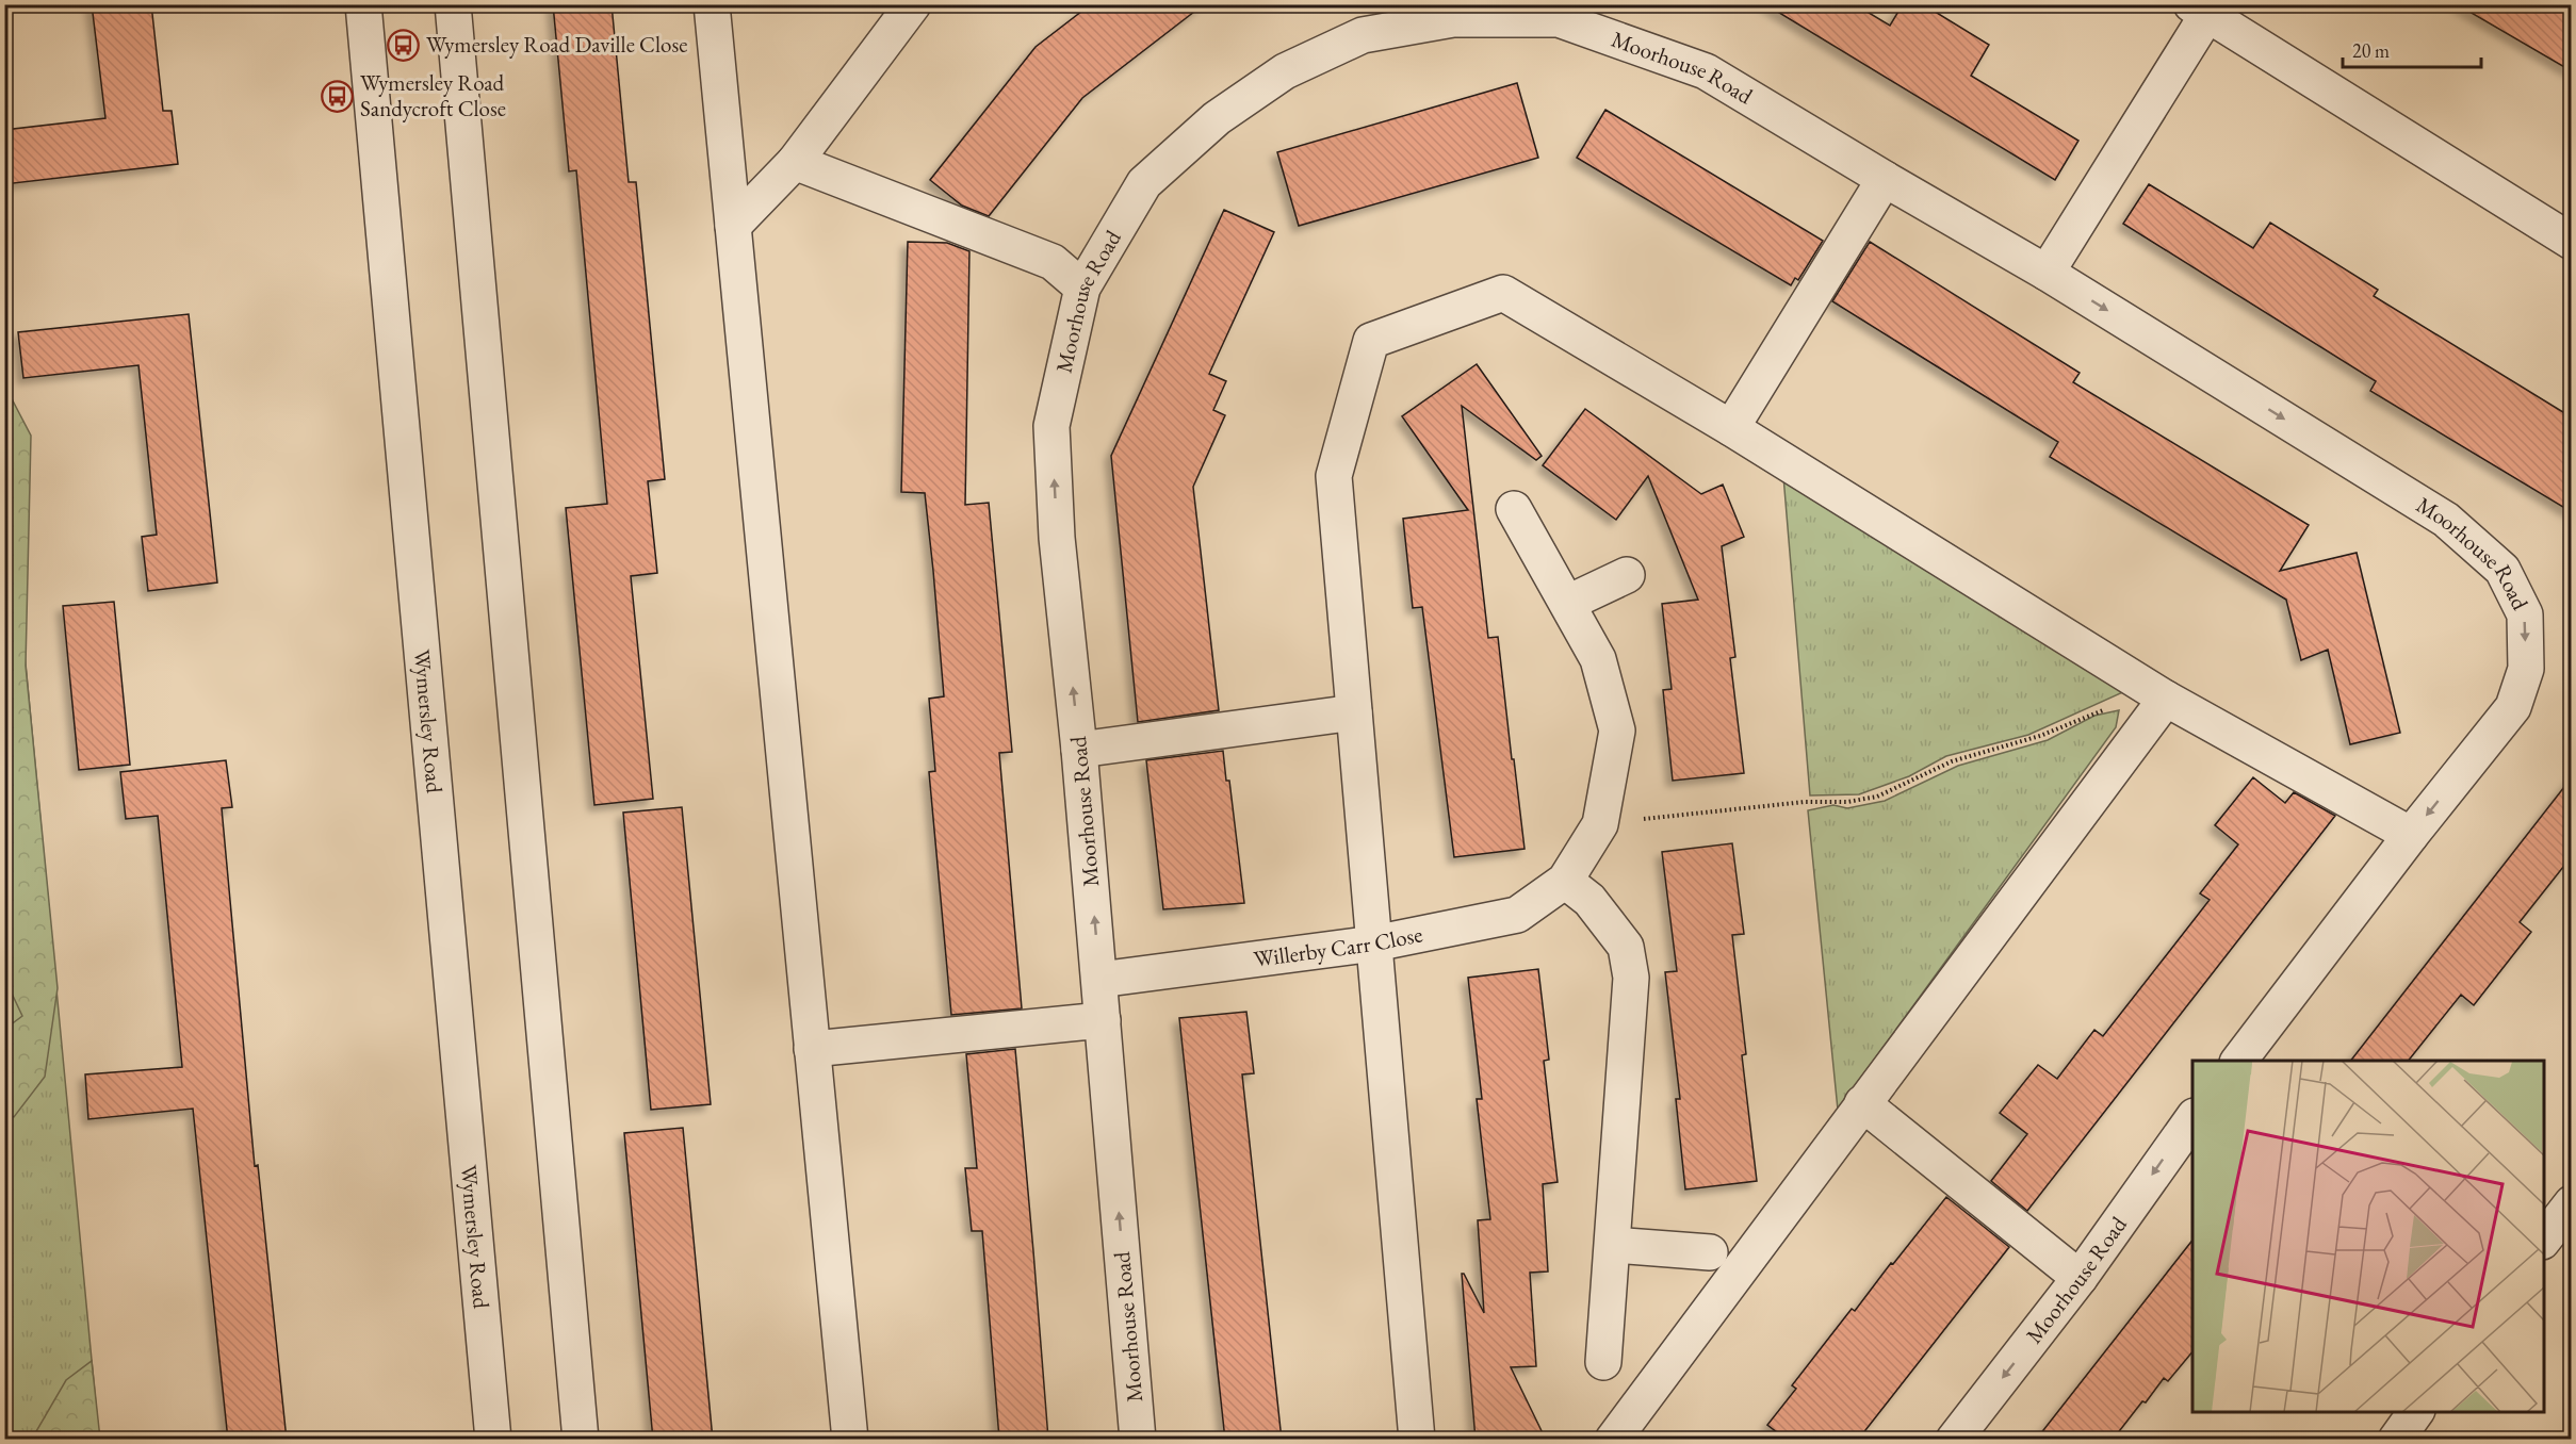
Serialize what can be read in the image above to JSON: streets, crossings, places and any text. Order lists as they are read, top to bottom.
{
  "streets": {
    "street": ["Moorhouse Road", "Wymersley Road", "Willerby Carr Close"]
  },
  "crossings": [
    ["Moorhouse Road", "Willerby Carr Close"]
  ],
  "places": {
    "bus stop": ["Wymersley Road Daville Close", "Wymersley Road Sandycroft Close"]
  },
  "scale_bar": "20 m"
}
